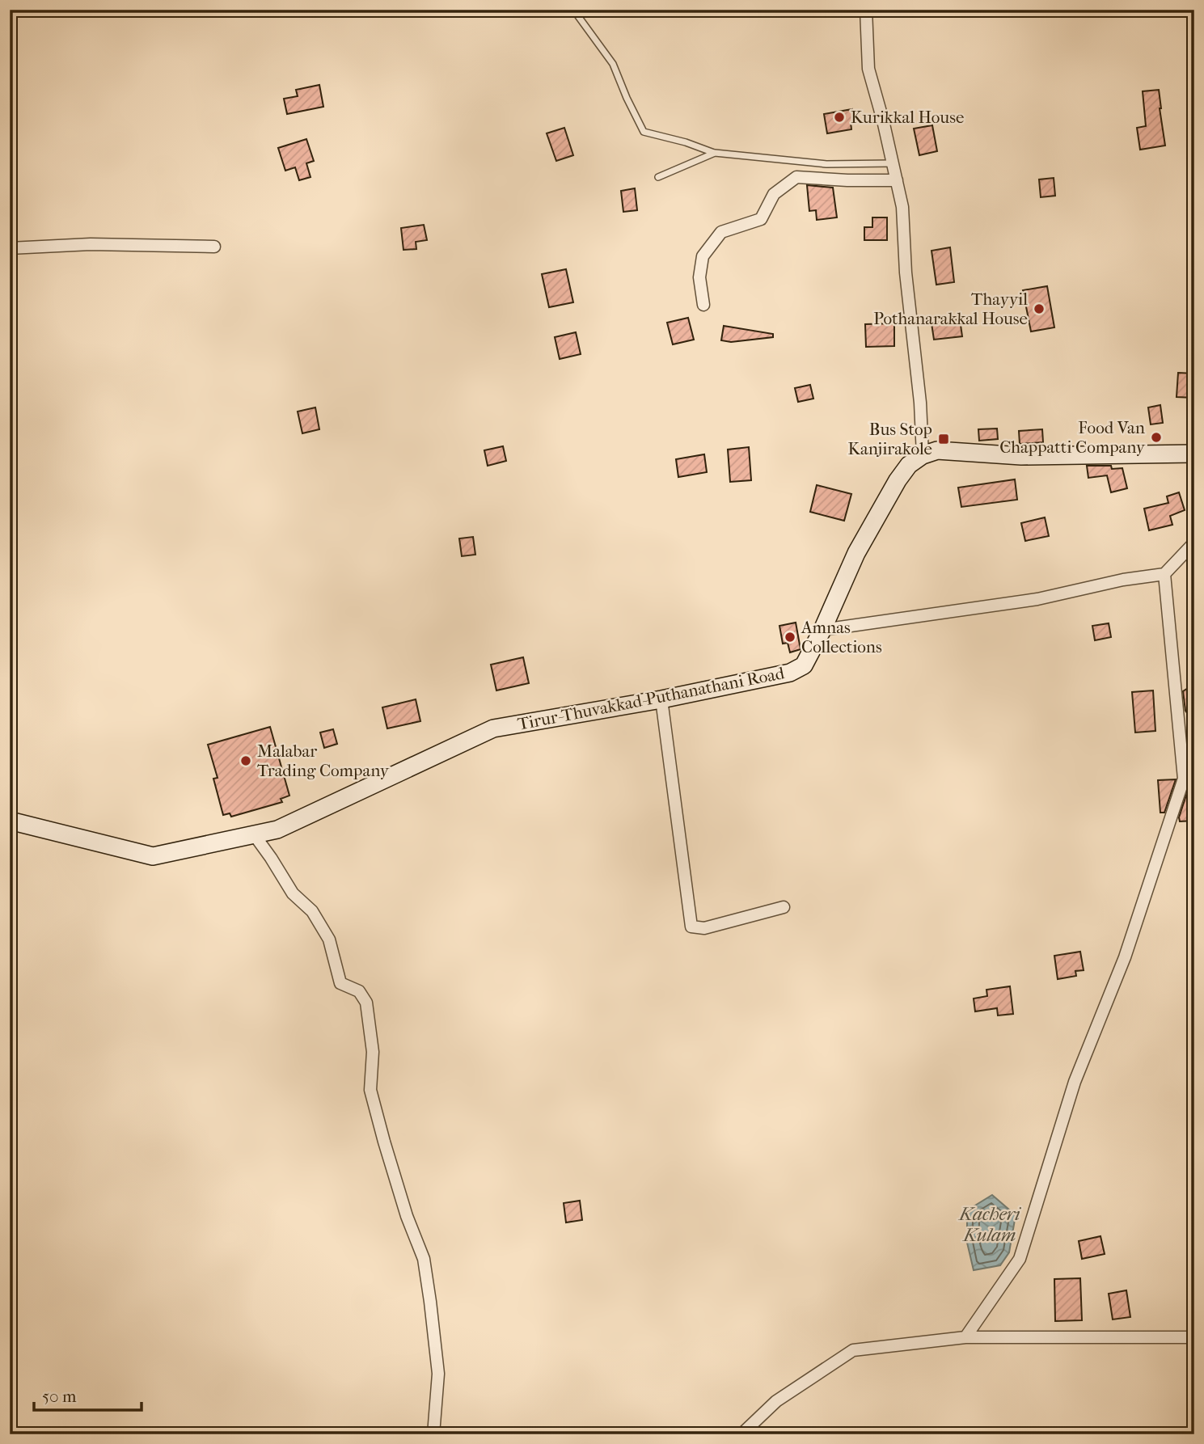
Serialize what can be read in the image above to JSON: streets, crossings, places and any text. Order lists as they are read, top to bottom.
{
  "streets": {
    "main road": ["Tirur-Thuvakkad-Puthanathani Road"]
  },
  "water": ["Kacheri Kulam"],
  "places": {
    "other": [
      "Kurikkal House",
      "Thayyil Pothanarakkal House",
      "Food Van Chappatti Company",
      "Amnas Collections",
      "Malabar Trading Company"
    ],
    "transit": ["Bus Stop Kanjirakole"]
  },
  "scale_bar": "50 m"
}
